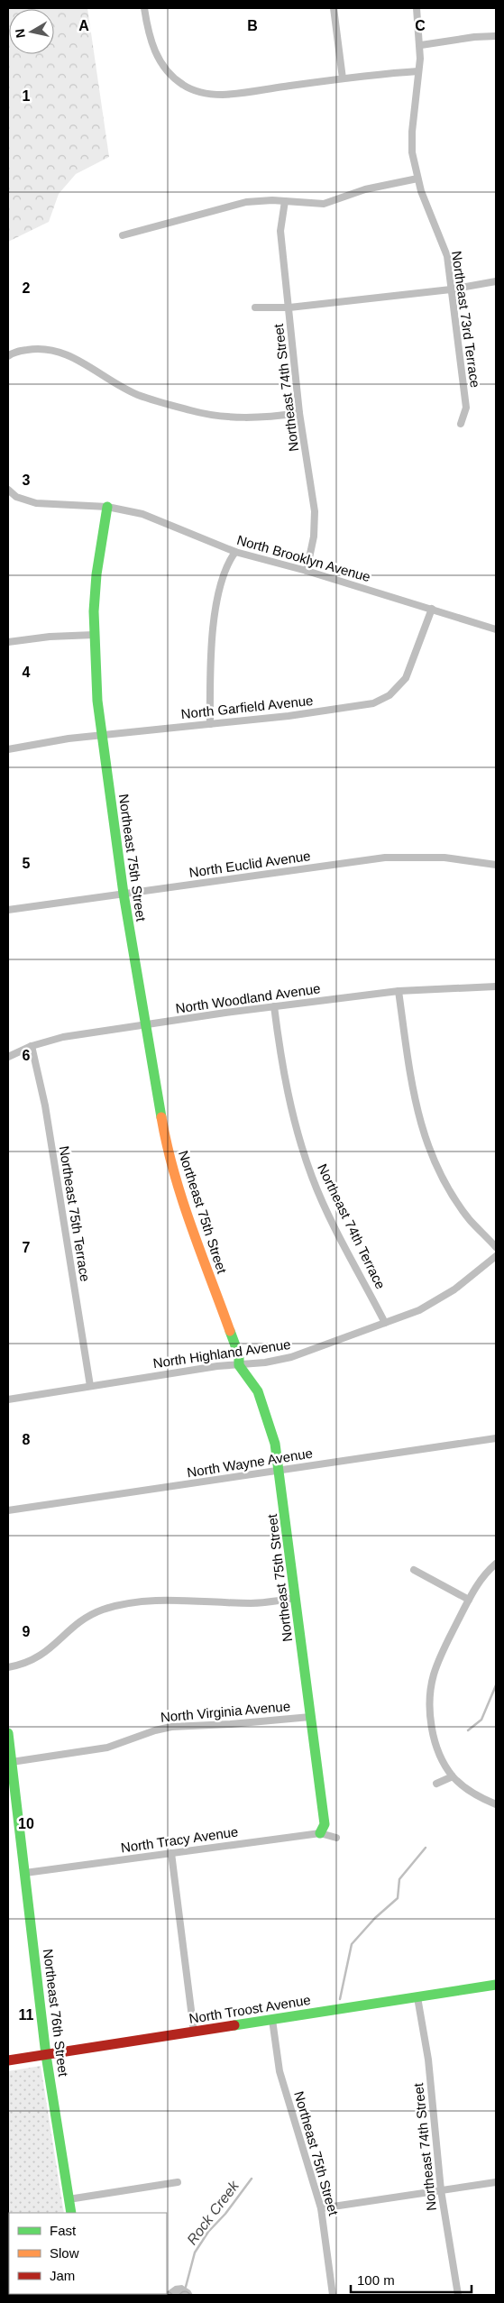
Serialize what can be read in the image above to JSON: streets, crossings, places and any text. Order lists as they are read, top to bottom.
{
  "streets": {
    "street": [
      "Northeast 73rd Terrace",
      "Northeast 74th Street",
      "North Brooklyn Avenue",
      "North Garfield Avenue",
      "Northeast 75th Street",
      "North Euclid Avenue",
      "North Woodland Avenue",
      "Northeast 75th Terrace",
      "Northeast 74th Terrace",
      "North Highland Avenue",
      "North Wayne Avenue",
      "North Virginia Avenue",
      "North Tracy Avenue",
      "North Troost Avenue",
      "Northeast 76th Street"
    ]
  },
  "crossings": [
    ["Northeast 74th Street", "North Brooklyn Avenue"],
    ["Northeast 74th Street", "North Troost Avenue"],
    ["North Brooklyn Avenue", "North Garfield Avenue"],
    ["North Brooklyn Avenue", "Northeast 75th Street"],
    ["North Garfield Avenue", "Northeast 75th Street"],
    ["Northeast 75th Street", "North Euclid Avenue"],
    ["Northeast 75th Street", "North Woodland Avenue"],
    ["Northeast 75th Street", "North Highland Avenue"],
    ["Northeast 75th Street", "North Wayne Avenue"],
    ["Northeast 75th Street", "North Virginia Avenue"],
    ["Northeast 75th Street", "North Tracy Avenue"],
    ["Northeast 75th Street", "North Troost Avenue"],
    ["North Woodland Avenue", "Northeast 75th Terrace"],
    ["North Woodland Avenue", "Northeast 74th Terrace"],
    ["Northeast 75th Terrace", "North Highland Avenue"],
    ["Northeast 74th Terrace", "North Highland Avenue"],
    ["North Virginia Avenue", "Northeast 76th Street"],
    ["North Tracy Avenue", "Northeast 76th Street"],
    ["North Troost Avenue", "Northeast 76th Street"]
  ],
  "water": ["Rock Creek"],
  "legend": ["Fast", "Slow", "Jam"],
  "scale_bar": "100 m",
  "north": "left",
  "grid": {
    "columns": ["A", "B", "C"],
    "rows": [
      "1",
      "2",
      "3",
      "4",
      "5",
      "6",
      "7",
      "8",
      "9",
      "10",
      "11"
    ]
  }
}
